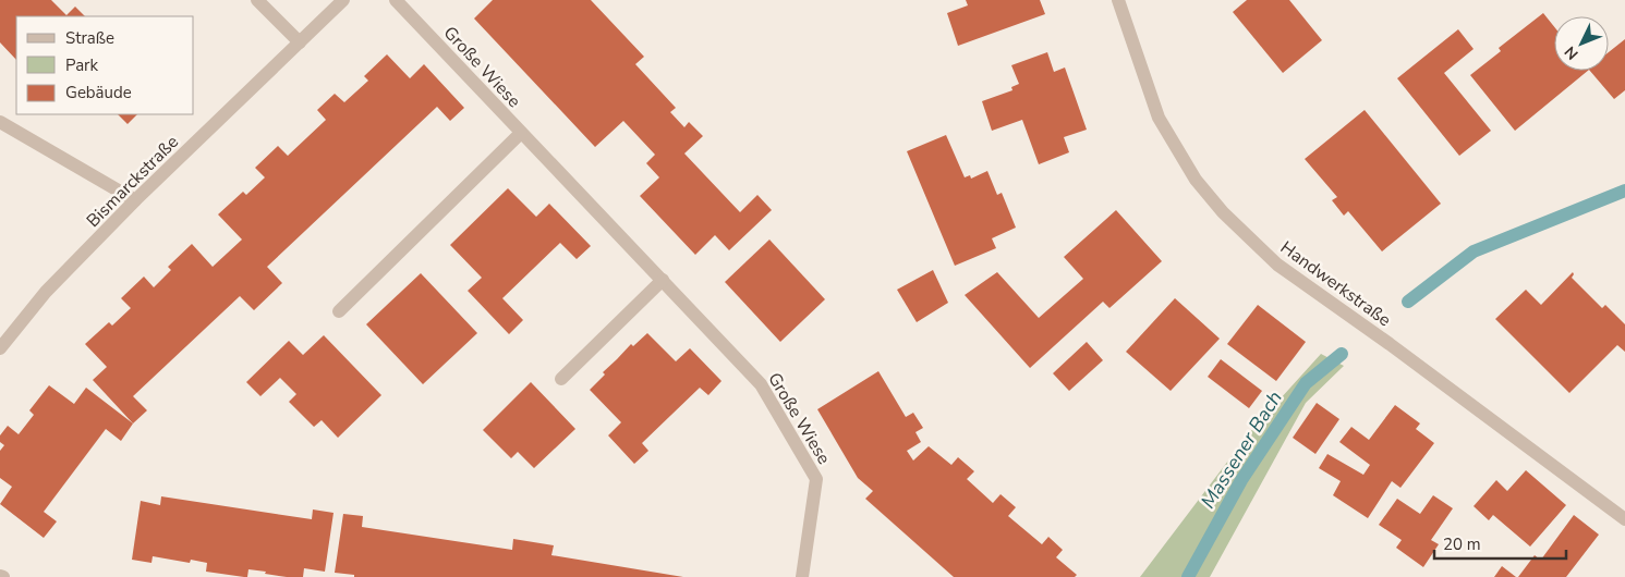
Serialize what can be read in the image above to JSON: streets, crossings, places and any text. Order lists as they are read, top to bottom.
{
  "streets": {
    "street": ["Große Wiese", "Bismarckstraße", "Handwerkstraße"]
  },
  "water": ["Massener Bach"],
  "legend": ["Straße", "Park", "Gebäude"],
  "scale_bar": "20 m",
  "north": "bottom left"
}
